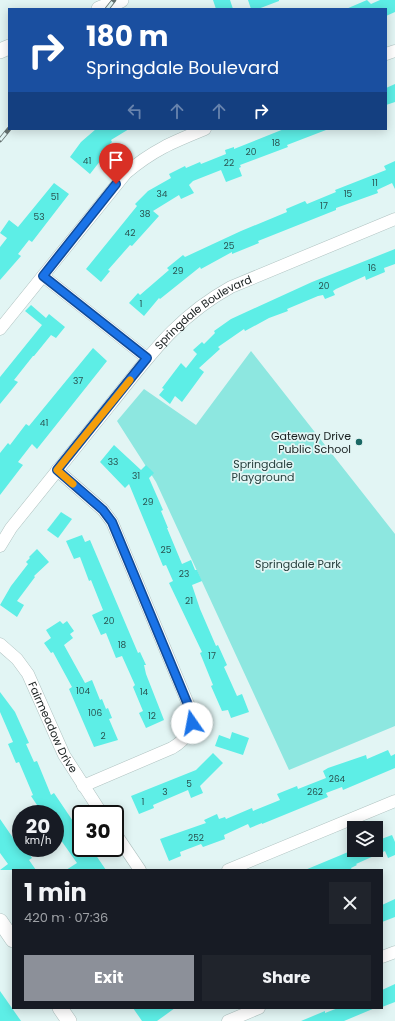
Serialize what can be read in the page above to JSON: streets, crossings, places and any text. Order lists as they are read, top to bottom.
{
  "streets": {
    "street": ["Springdale Boulevard", "Fairmeadow Drive"]
  },
  "parks": ["Springdale Playground", "Springdale Park"],
  "places": ["Gateway Drive Public School"],
  "house_numbers": [
    "18",
    "20",
    "41",
    "22",
    "11",
    "34",
    "15",
    "51",
    "17",
    "38",
    "53",
    "42",
    "25",
    "16",
    "29",
    "20",
    "1",
    "37",
    "41",
    "33",
    "31",
    "29",
    "25",
    "23",
    "21",
    "20",
    "18",
    "17",
    "104",
    "14",
    "106",
    "12",
    "2",
    "264",
    "5",
    "3",
    "262",
    "1",
    "252"
  ],
  "page": {
    "turn": ["180 m", "Springdale Boulevard"],
    "speed": "20 km/h",
    "limit": "30",
    "heading": ["1 min", "420 m · 07:36"],
    "buttons": ["Exit", "Share"]
  }
}
